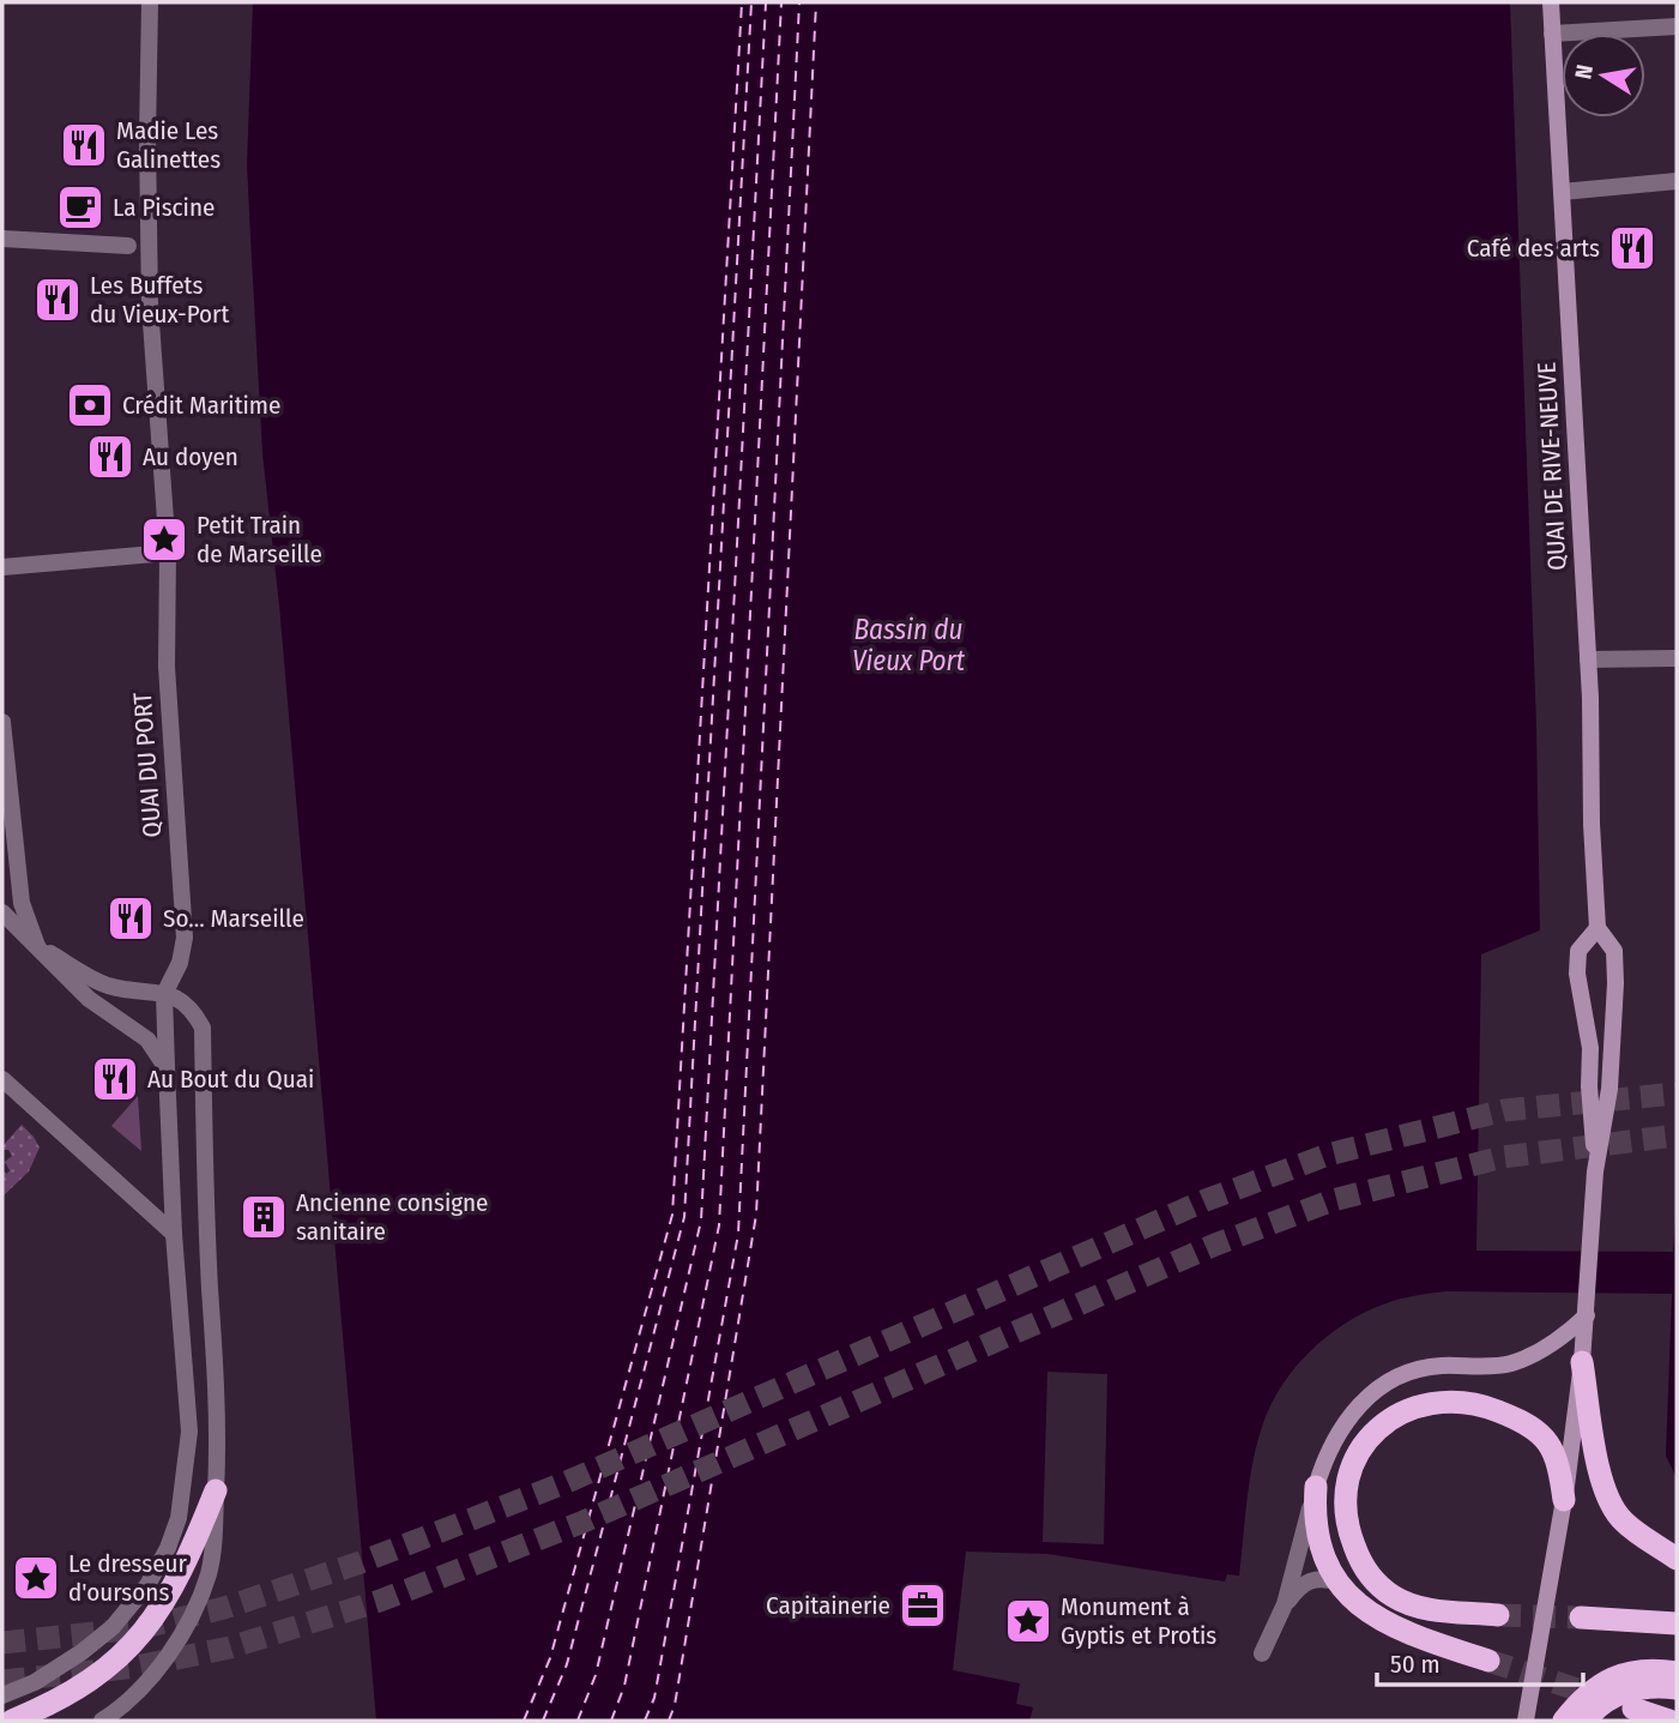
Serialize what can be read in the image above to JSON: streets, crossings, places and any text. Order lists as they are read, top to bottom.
{
  "streets": {
    "main road": ["QUAI DE RIVE-NEUVE"],
    "street": ["QUAI DU PORT"]
  },
  "water": ["Bassin du Vieux Port"],
  "places": {
    "restaurant": [
      "Madie Les Galinettes",
      "Café des arts",
      "Les Buffets du Vieux-Port",
      "Au doyen",
      "So... Marseille",
      "Au Bout du Quai"
    ],
    "cafe": ["La Piscine"],
    "bank": ["Crédit Maritime"],
    "place": ["Petit Train de Marseille", "Le dresseur d'oursons", "Monument à Gyptis et Protis"],
    "building": ["Ancienne consigne sanitaire"],
    "office": ["Capitainerie"]
  },
  "scale_bar": "50 m",
  "north": "left"
}
